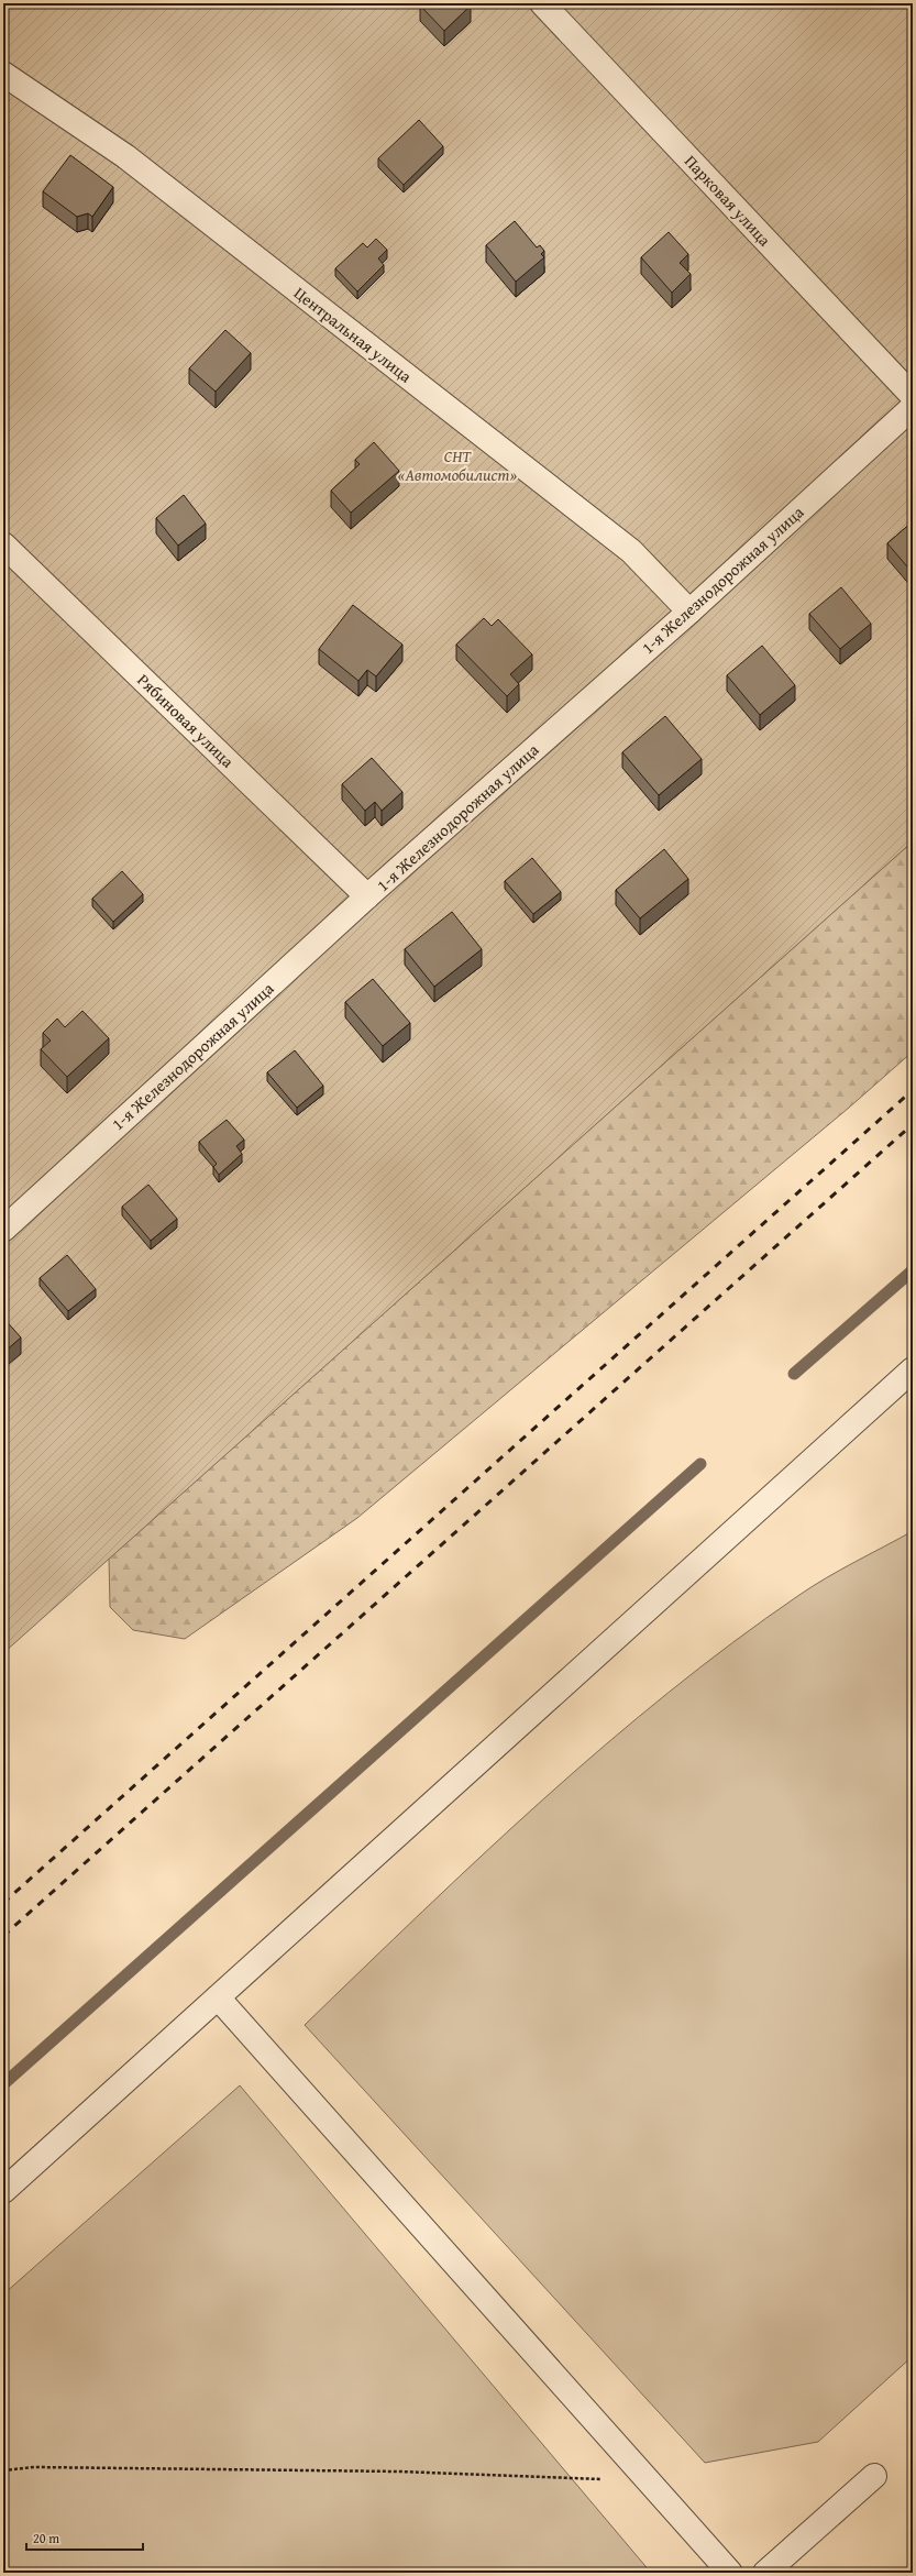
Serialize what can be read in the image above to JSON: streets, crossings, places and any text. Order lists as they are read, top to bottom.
{
  "streets": {
    "street": [
      "Парковая улица",
      "Центральная улица",
      "1-я Железнодорожная улица",
      "Рябиновая улица"
    ]
  },
  "crossings": [
    ["Центральная улица", "1-я Железнодорожная улица"],
    ["1-я Железнодорожная улица", "Рябиновая улица"]
  ],
  "parks": ["СНТ «Автомобилист»"],
  "scale_bar": "20 m"
}
